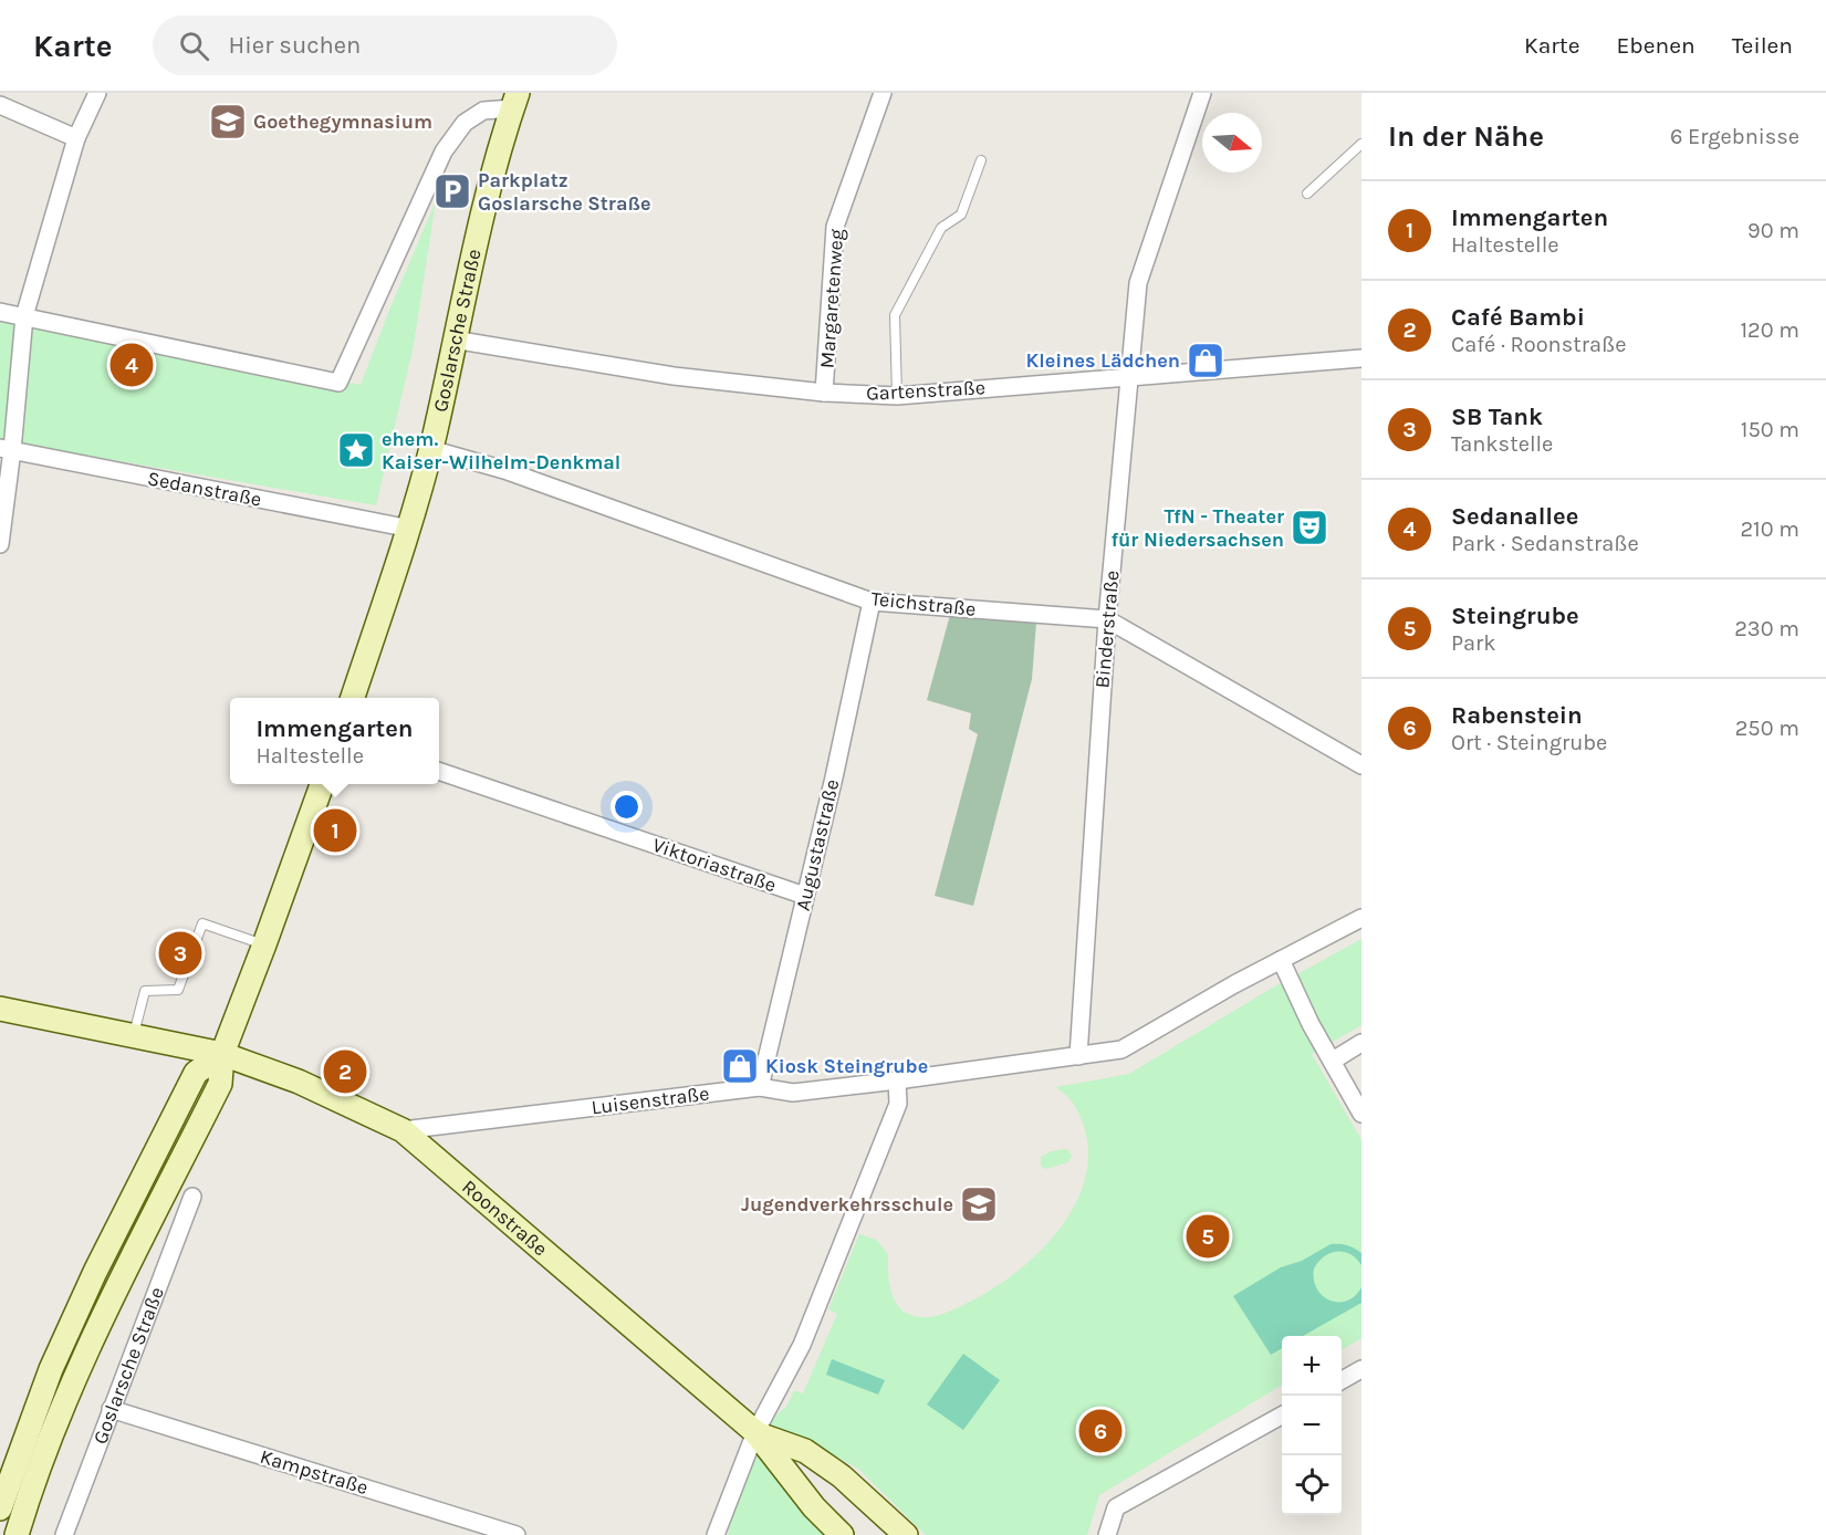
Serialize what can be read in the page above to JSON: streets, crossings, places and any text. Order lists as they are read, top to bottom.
{
  "streets": {
    "main road": ["Goslarsche Straße", "Roonstraße"],
    "street": [
      "Margaretenweg",
      "Gartenstraße",
      "Sedanstraße",
      "Teichstraße",
      "Binderstraße",
      "Augustastraße",
      "Viktoriastraße",
      "Luisenstraße",
      "Kampstraße"
    ]
  },
  "crossings": [
    ["Margaretenweg", "Gartenstraße"],
    ["Goslarsche Straße", "Gartenstraße"],
    ["Goslarsche Straße", "Sedanstraße"],
    ["Goslarsche Straße", "Teichstraße"],
    ["Goslarsche Straße", "Kampstraße"],
    ["Gartenstraße", "Binderstraße"],
    ["Teichstraße", "Binderstraße"],
    ["Teichstraße", "Augustastraße"],
    ["Binderstraße", "Luisenstraße"],
    ["Augustastraße", "Viktoriastraße"],
    ["Augustastraße", "Luisenstraße"],
    ["Luisenstraße", "Roonstraße"]
  ],
  "places": {
    "school or university": ["Goethegymnasium", "Jugendverkehrsschule"],
    "parking": ["Parkplatz Goslarsche Straße"],
    "shop": ["Kleines Lädchen", "Kiosk Steingrube"],
    "place": ["ehem. Kaiser-Wilhelm-Denkmal"],
    "theatre": ["TfN - Theater für Niedersachsen"]
  },
  "north": "right",
  "page": {
    "header": "Karte",
    "search": "Hier suchen",
    "nav": ["Karte", "Ebenen", "Teilen"],
    "heading": ["In der Nähe", "6 Ergebnisse"],
    "list": [
      {
        "mark": "1",
        "name": "Immengarten",
        "note": "Haltestelle",
        "value": "90 m"
      },
      {
        "mark": "2",
        "name": "Café Bambi",
        "note": "Café · Roonstraße",
        "value": "120 m"
      },
      {
        "mark": "3",
        "name": "SB Tank",
        "note": "Tankstelle",
        "value": "150 m"
      },
      {
        "mark": "4",
        "name": "Sedanallee",
        "note": "Park · Sedanstraße",
        "value": "210 m"
      },
      {
        "mark": "5",
        "name": "Steingrube",
        "note": "Park",
        "value": "230 m"
      },
      {
        "mark": "6",
        "name": "Rabenstein",
        "note": "Ort · Steingrube",
        "value": "250 m"
      }
    ],
    "pins": [
      "4",
      "1",
      "3",
      "2",
      "5",
      "6"
    ],
    "popup": ["Immengarten", "Haltestelle"],
    "map_buttons": ["+", "−"]
  }
}
